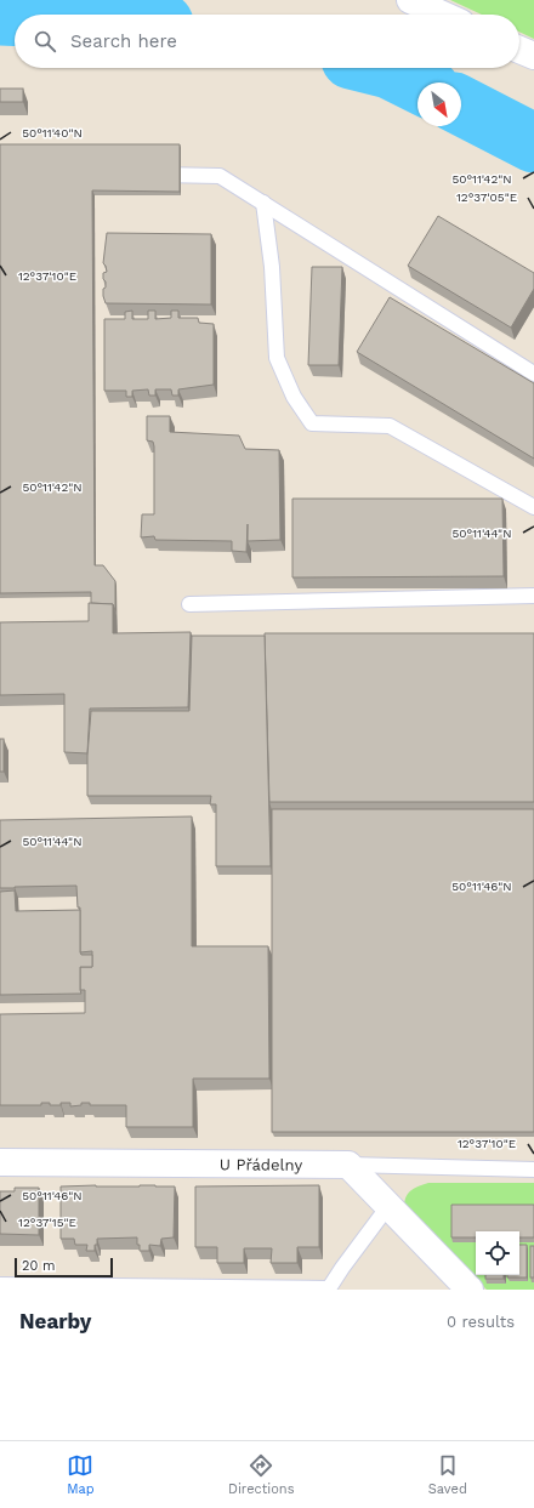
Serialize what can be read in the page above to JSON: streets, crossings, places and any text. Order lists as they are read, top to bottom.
{
  "streets": {
    "street": ["U Přádelny"]
  },
  "scale_bar": "20 m",
  "north": "bottom right",
  "page": {
    "search": "Search here",
    "scale": "20 m",
    "heading": ["Nearby", "0 results"],
    "nav": ["Map", "Directions", "Saved"]
  },
  "coordinates": [
    "50°11'40\"N",
    "50°11'42\"N",
    "12°37'05\"E",
    "12°37'10\"E",
    "50°11'44\"N",
    "50°11'46\"N",
    "12°37'15\"E"
  ]
}
